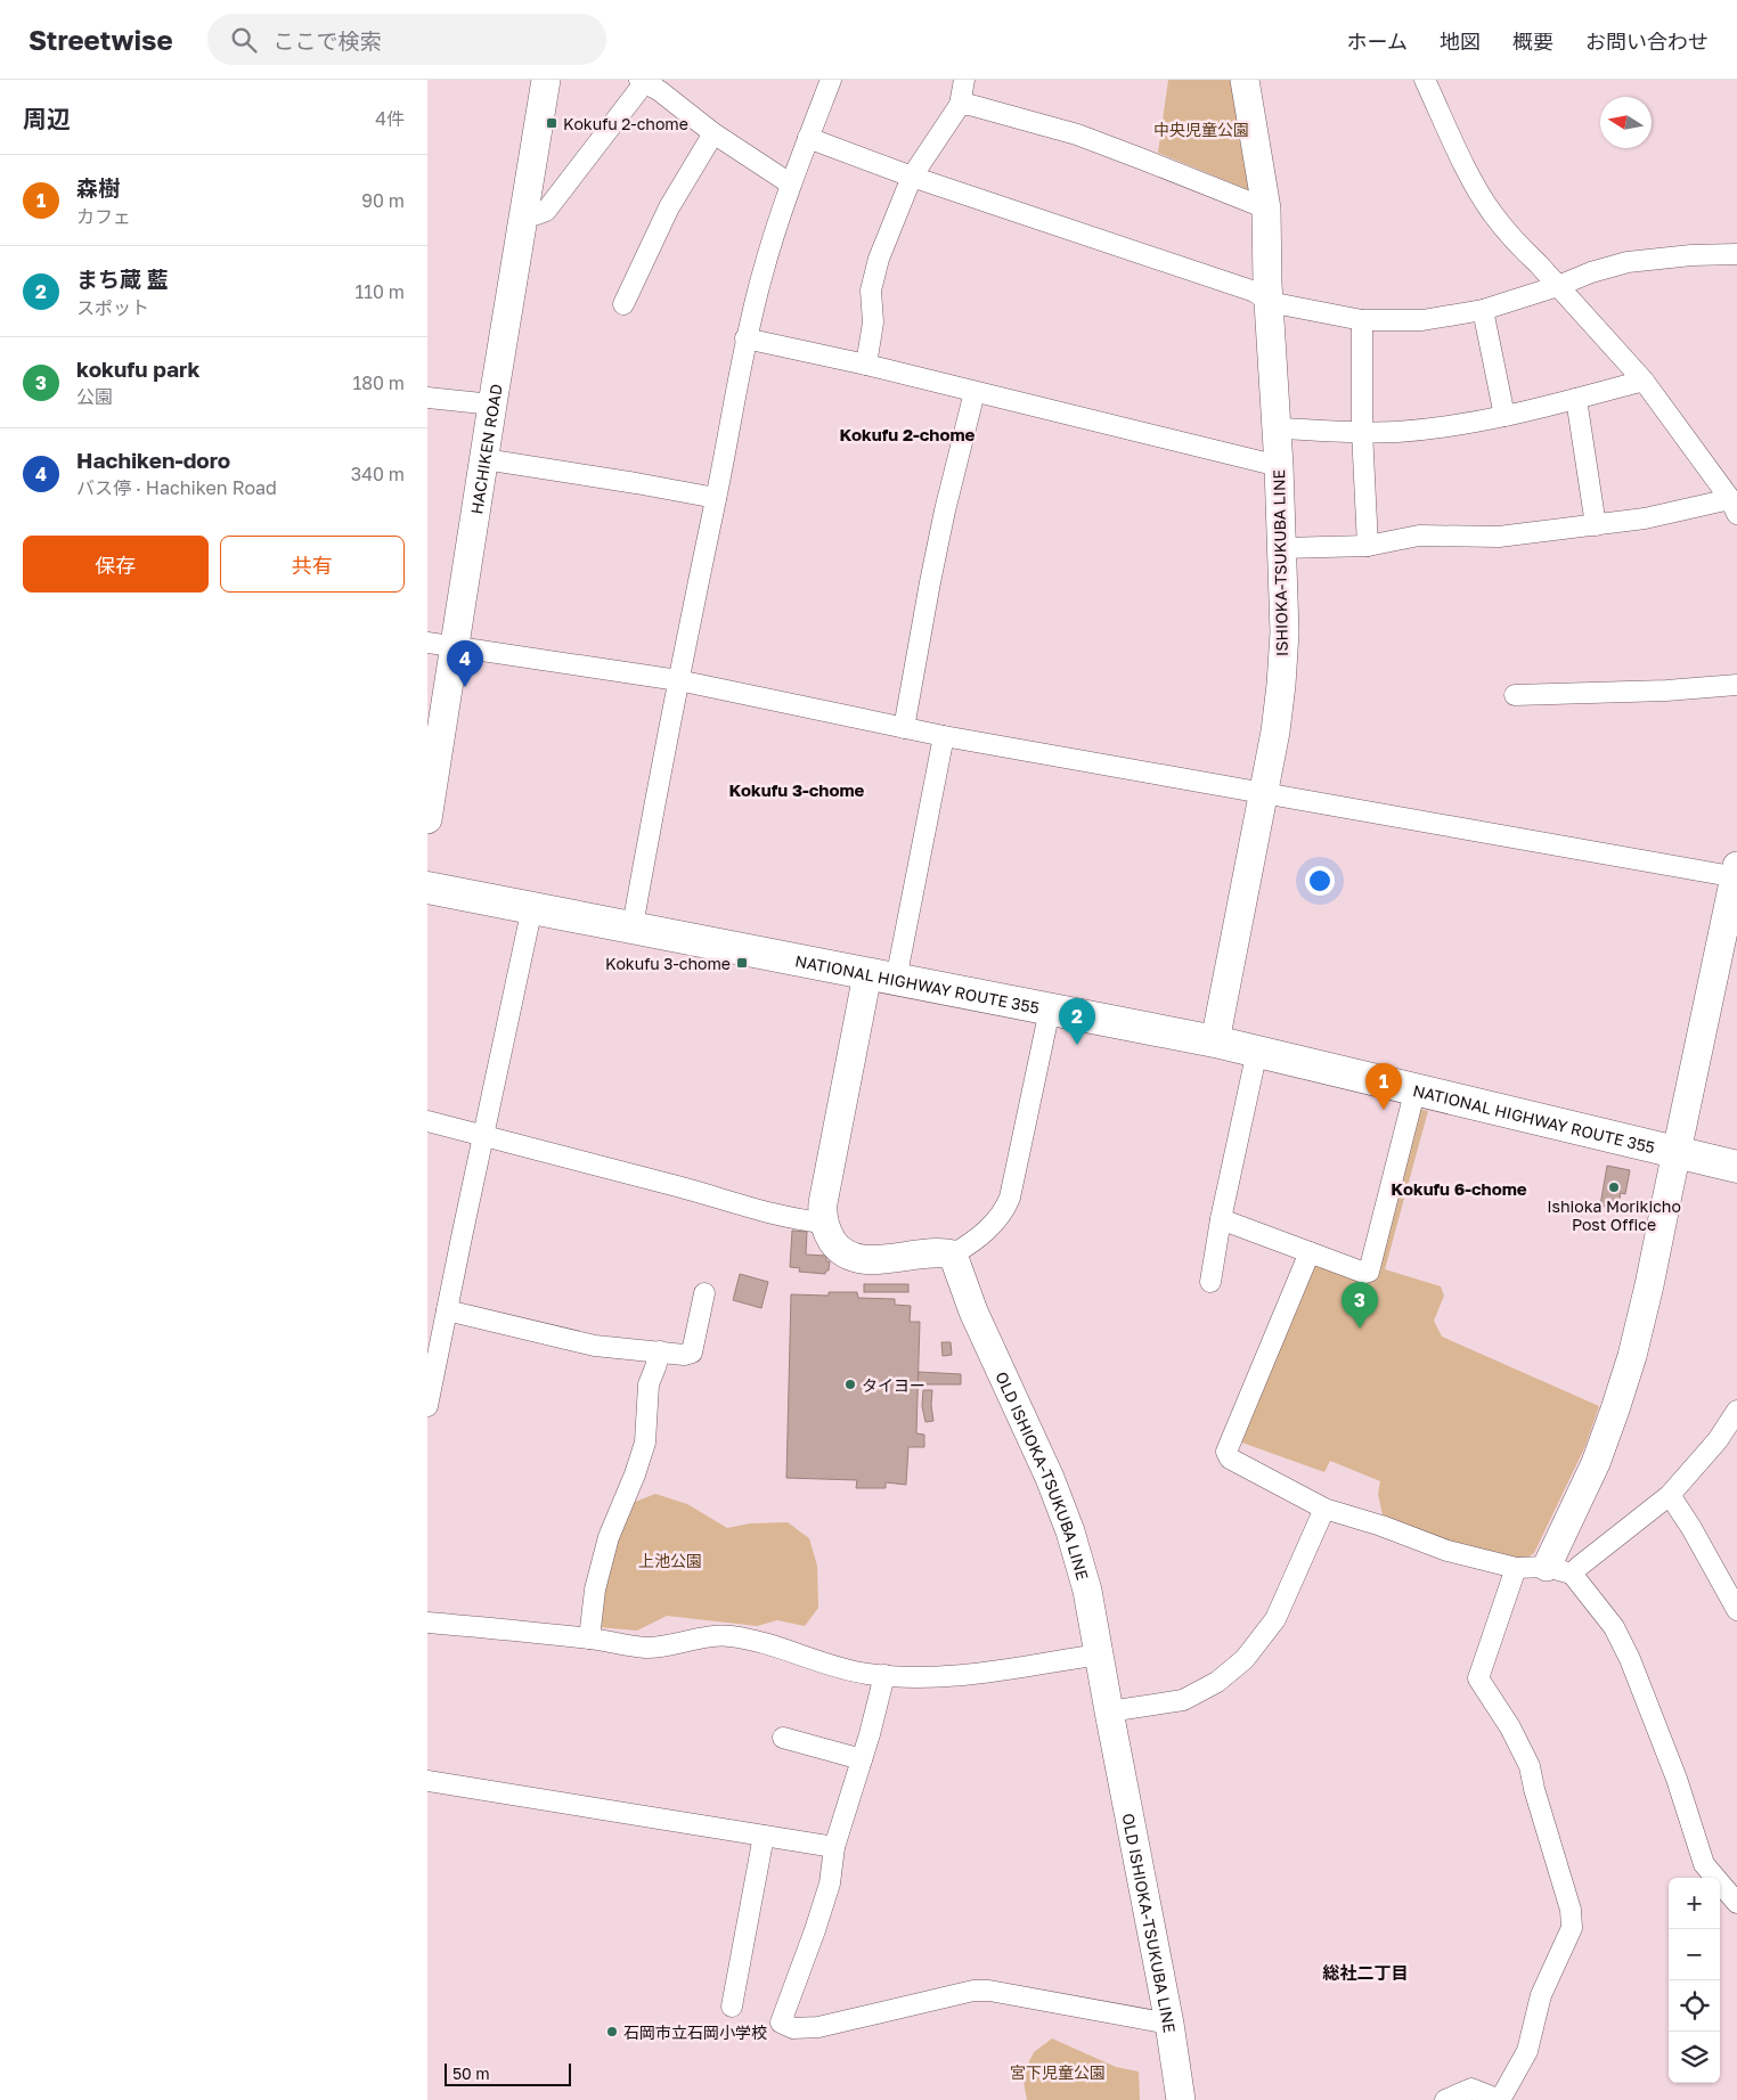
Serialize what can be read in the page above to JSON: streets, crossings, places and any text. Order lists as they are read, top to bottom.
{
  "streets": {
    "highway": ["NATIONAL HIGHWAY ROUTE 355"],
    "main road": ["HACHIKEN ROAD", "ISHIOKA-TSUKUBA LINE", "OLD ISHIOKA-TSUKUBA LINE"]
  },
  "crossings": [
    ["ISHIOKA-TSUKUBA LINE", "NATIONAL HIGHWAY ROUTE 355"]
  ],
  "districts": [
    "Kokufu 2-chome",
    "Kokufu 3-chome",
    "Kokufu 6-chome",
    "総社二丁目"
  ],
  "parks": ["中央児童公園", "上池公園", "宮下児童公園"],
  "places": {
    "transit": ["Kokufu 2-chome", "Kokufu 3-chome"],
    "other": ["Ishioka Morikicho Post Office", "タイヨー", "石岡市立石岡小学校"]
  },
  "scale_bar": "50 m",
  "north": "left",
  "page": {
    "header": "Streetwise",
    "search": "ここで検索",
    "nav": [
      "ホーム",
      "地図",
      "概要",
      "お問い合わせ"
    ],
    "heading": ["周辺", "4件"],
    "list": [
      {
        "mark": "1",
        "name": "森樹",
        "note": "カフェ",
        "value": "90 m"
      },
      {
        "mark": "2",
        "name": "まち蔵 藍",
        "note": "スポット",
        "value": "110 m"
      },
      {
        "mark": "3",
        "name": "kokufu park",
        "note": "公園",
        "value": "180 m"
      },
      {
        "mark": "4",
        "name": "Hachiken-doro",
        "note": "バス停 · Hachiken Road",
        "value": "340 m"
      }
    ],
    "buttons": ["保存", "共有"],
    "pins": [
      "4",
      "2",
      "1",
      "3"
    ],
    "map_buttons": ["+", "−"],
    "scale": "50 m"
  }
}
